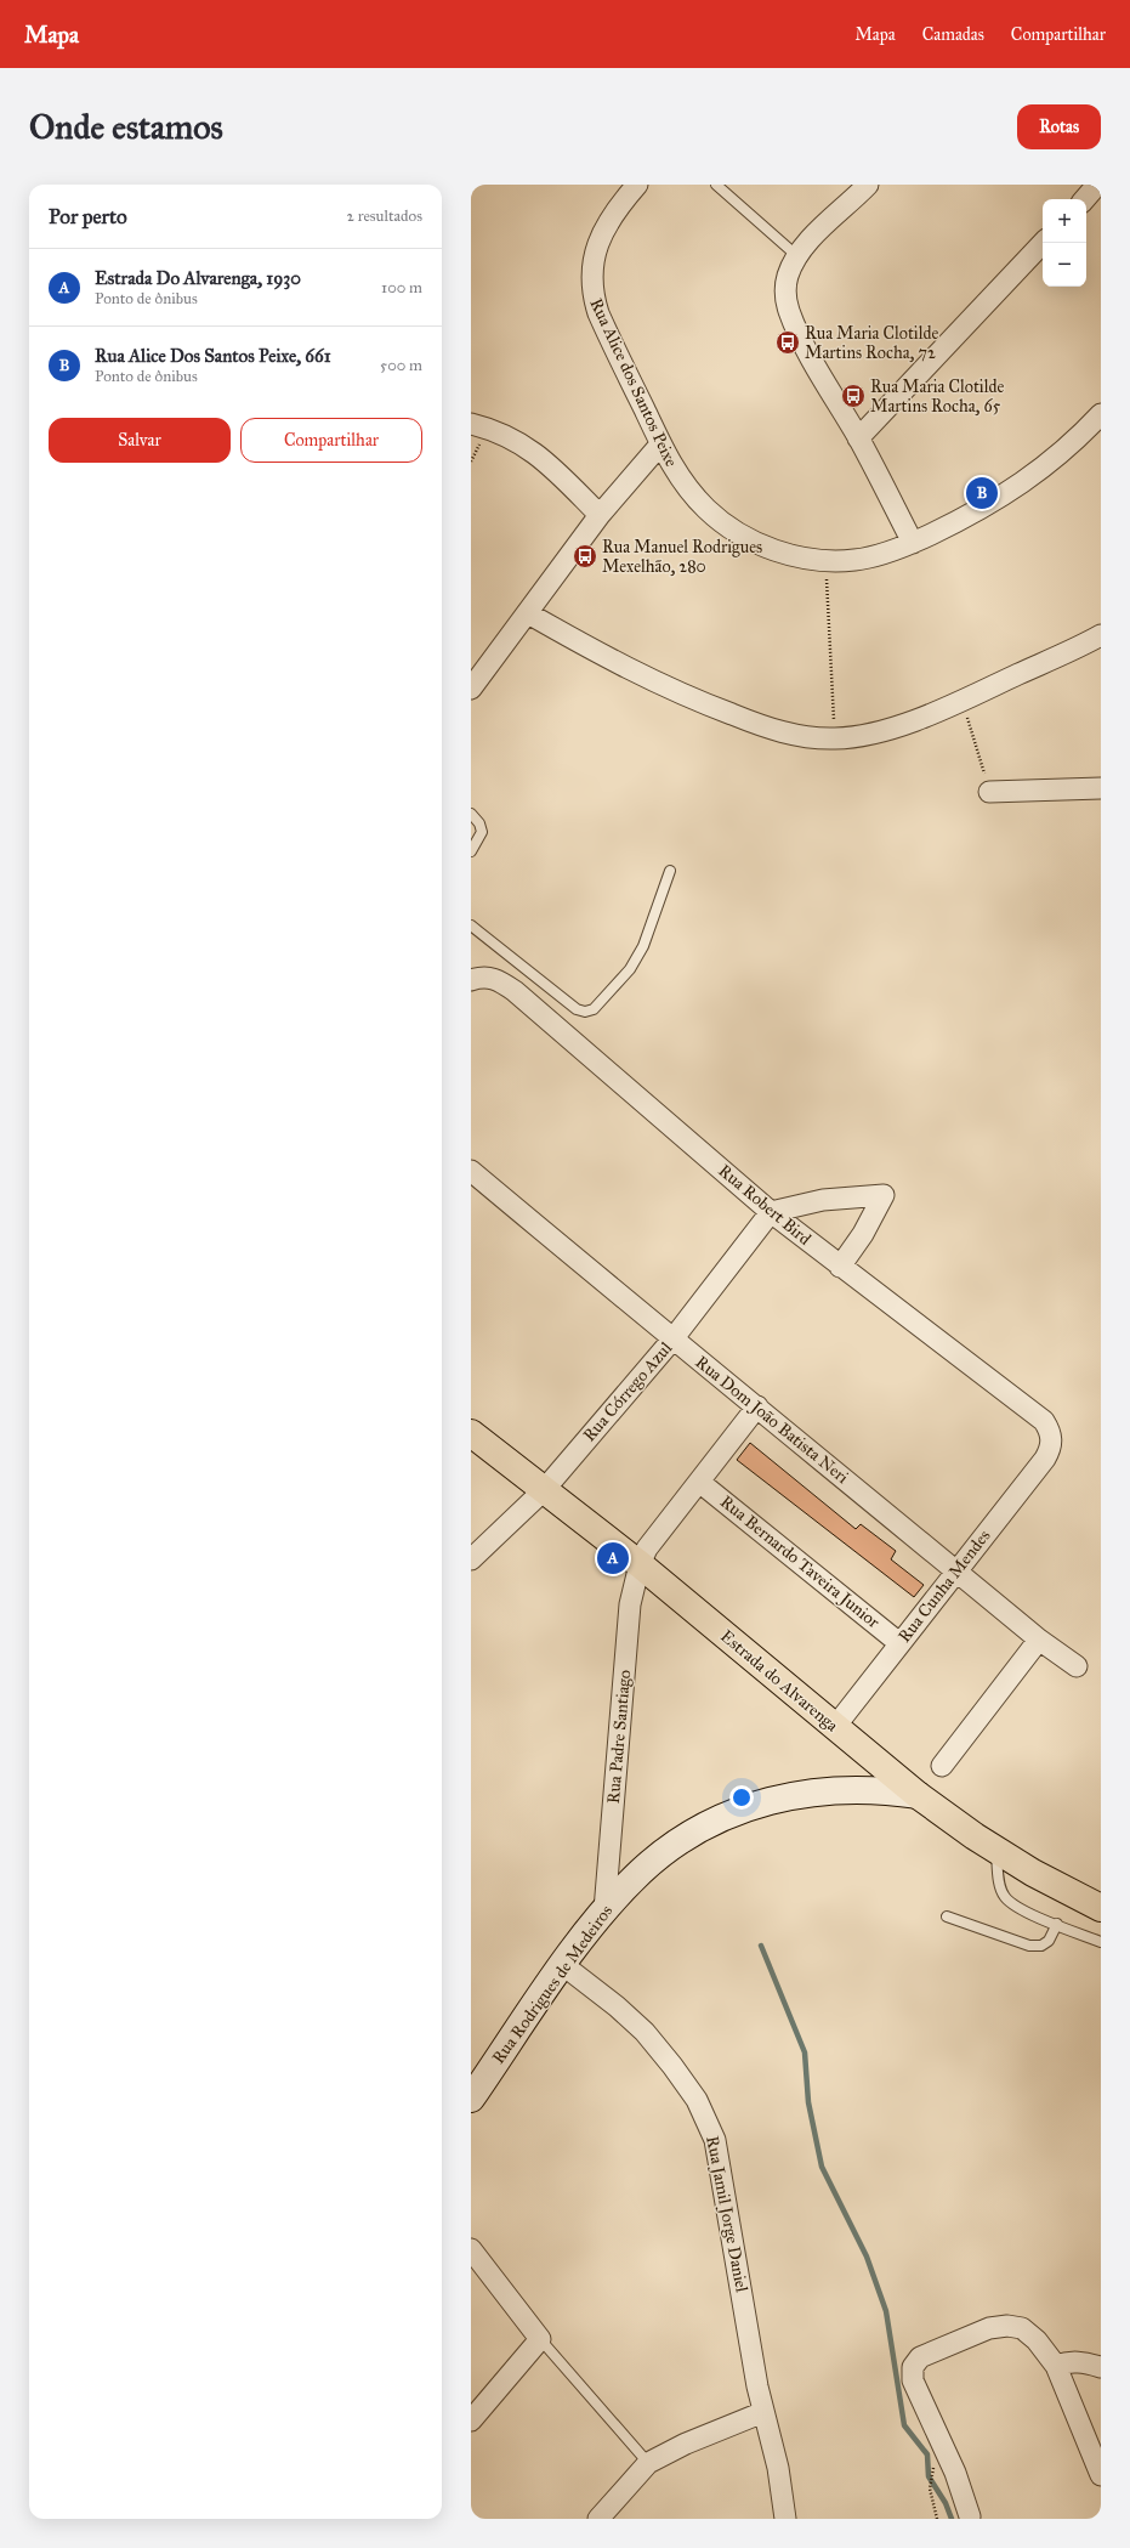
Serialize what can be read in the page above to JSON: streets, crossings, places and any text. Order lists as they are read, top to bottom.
{
  "streets": {
    "main road": ["Estrada do Alvarenga"],
    "street": [
      "Rua Alice dos Santos Peixe",
      "Rua Robert Bird",
      "Rua Córrego Azul",
      "Rua Dom João Batista Neri",
      "Rua Bernardo Taveira Junior",
      "Rua Cunha Mendes",
      "Rua Padre Santiago",
      "Rua Rodrigues de Medeiros",
      "Rua Jamil Jorge Daniel"
    ]
  },
  "crossings": [
    ["Rua Robert Bird", "Rua Córrego Azul"],
    ["Rua Robert Bird", "Rua Cunha Mendes"],
    ["Rua Córrego Azul", "Rua Dom João Batista Neri"],
    ["Rua Córrego Azul", "Estrada do Alvarenga"],
    ["Rua Dom João Batista Neri", "Rua Cunha Mendes"],
    ["Rua Dom João Batista Neri", "Rua Padre Santiago"],
    ["Rua Bernardo Taveira Junior", "Rua Cunha Mendes"],
    ["Rua Bernardo Taveira Junior", "Rua Padre Santiago"],
    ["Rua Cunha Mendes", "Estrada do Alvarenga"],
    ["Estrada do Alvarenga", "Rua Padre Santiago"],
    ["Estrada do Alvarenga", "Rua Rodrigues de Medeiros"],
    ["Rua Padre Santiago", "Rua Rodrigues de Medeiros"],
    ["Rua Rodrigues de Medeiros", "Rua Jamil Jorge Daniel"]
  ],
  "places": {
    "bus stop": ["Rua Maria Clotilde Martins Rocha, 72", "Rua Maria Clotilde Martins Rocha, 65", "Rua Manuel Rodrigues Mexelhão, 280"]
  },
  "page": {
    "header": "Mapa",
    "nav": ["Mapa", "Camadas", "Compartilhar"],
    "buttons": [
      "Rotas",
      ["Salvar", "Compartilhar"]
    ],
    "title": "Onde estamos",
    "heading": ["Por perto", "2 resultados"],
    "map_buttons": ["+", "−"],
    "list": [
      {
        "mark": "A",
        "name": "Estrada Do Alvarenga, 1930",
        "note": "Ponto de ônibus",
        "value": "100 m"
      },
      {
        "mark": "B",
        "name": "Rua Alice Dos Santos Peixe, 661",
        "note": "Ponto de ônibus",
        "value": "500 m"
      }
    ],
    "pins": ["B", "A"]
  }
}
